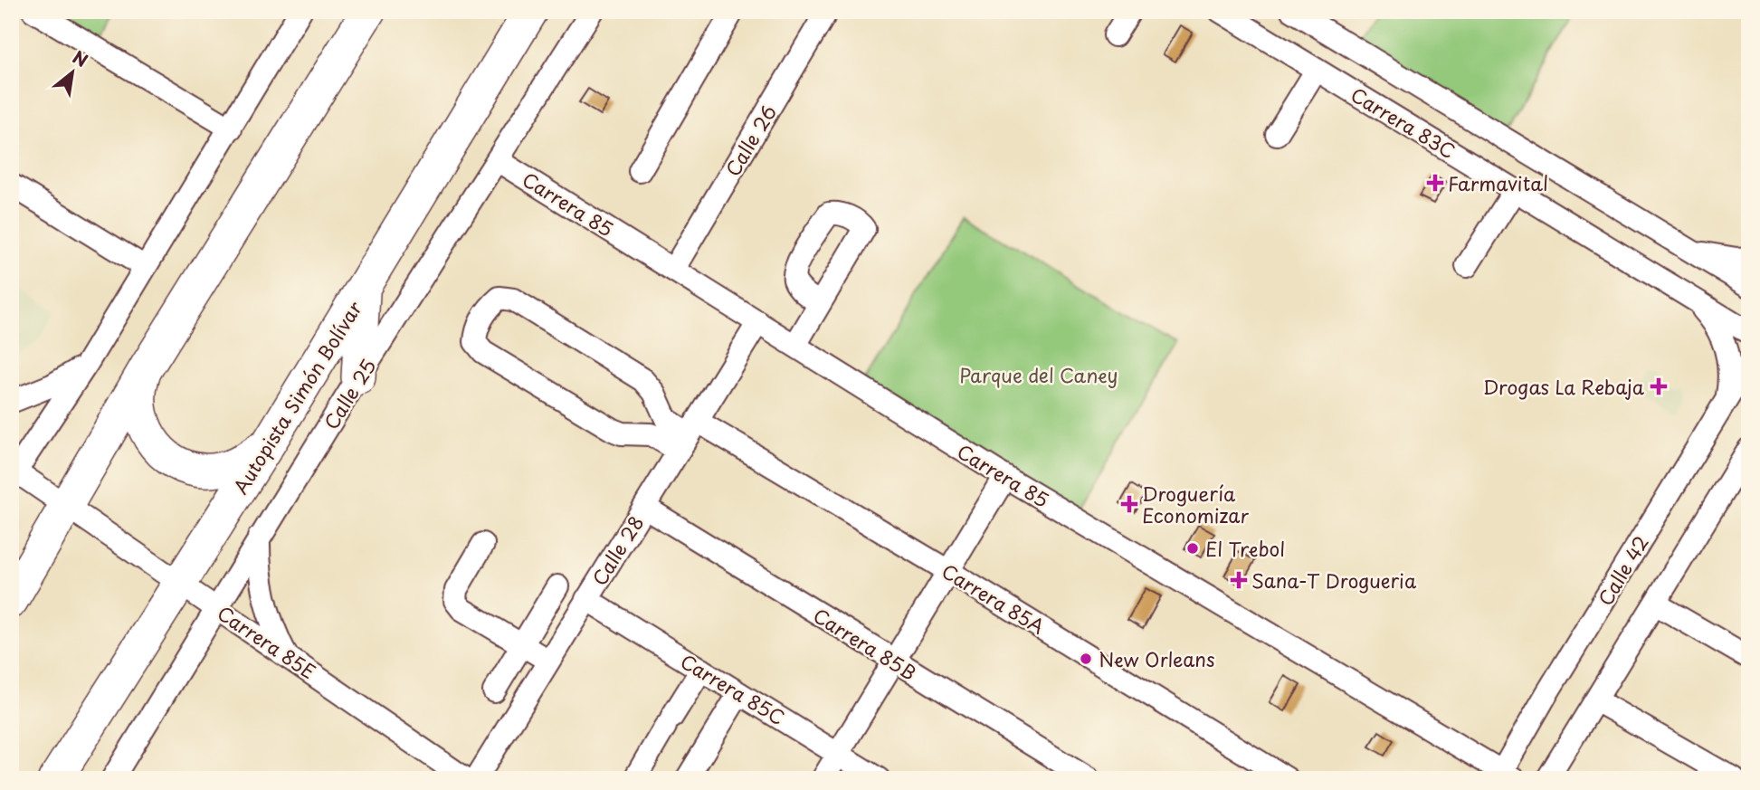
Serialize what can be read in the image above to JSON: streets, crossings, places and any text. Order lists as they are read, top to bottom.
{
  "streets": {
    "highway": ["Autopista Simón Bolívar"],
    "street": [
      "Carrera 83C",
      "Calle 26",
      "Carrera 85",
      "Calle 25",
      "Calle 28",
      "Calle 42",
      "Carrera 85A",
      "Carrera 85E",
      "Carrera 85B",
      "Carrera 85C"
    ]
  },
  "crossings": [
    ["Calle 26", "Carrera 85"],
    ["Carrera 85", "Calle 25"],
    ["Carrera 85", "Calle 28"],
    ["Carrera 85", "Calle 42"],
    ["Calle 25", "Carrera 85E"],
    ["Autopista Simón Bolívar", "Carrera 85E"],
    ["Calle 28", "Carrera 85A"],
    ["Calle 28", "Carrera 85B"],
    ["Calle 28", "Carrera 85C"]
  ],
  "parks": ["Parque del Caney"],
  "places": {
    "health": [
      "Farmavital",
      "Drogas La Rebaja",
      "Droguería Economizar",
      "Sana-T Drogueria"
    ],
    "other": ["El Trebol", "New Orleans"]
  },
  "north": "top right"
}
